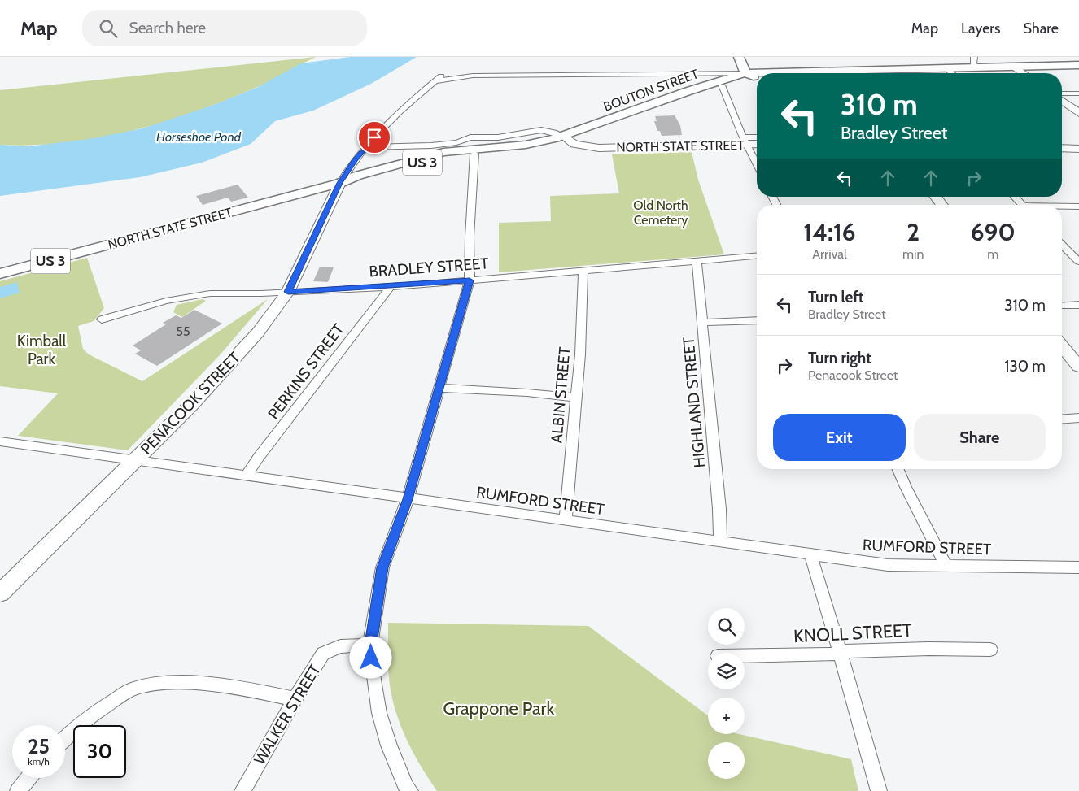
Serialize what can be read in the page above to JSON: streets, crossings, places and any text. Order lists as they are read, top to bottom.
{
  "streets": {
    "main road": ["BOUTON STREET", "NORTH STATE STREET", "US 3"],
    "street": [
      "BRADLEY STREET",
      "PERKINS STREET",
      "ALBIN STREET",
      "HIGHLAND STREET",
      "PENACOOK STREET",
      "RUMFORD STREET",
      "KNOLL STREET",
      "WALKER STREET"
    ]
  },
  "crossings": [
    ["BOUTON STREET", "NORTH STATE STREET"],
    ["BOUTON STREET", "US 3"],
    ["NORTH STATE STREET", "PENACOOK STREET"],
    ["BRADLEY STREET", "PERKINS STREET"],
    ["BRADLEY STREET", "ALBIN STREET"],
    ["BRADLEY STREET", "HIGHLAND STREET"],
    ["BRADLEY STREET", "PENACOOK STREET"],
    ["PERKINS STREET", "RUMFORD STREET"],
    ["ALBIN STREET", "RUMFORD STREET"],
    ["HIGHLAND STREET", "RUMFORD STREET"],
    ["PENACOOK STREET", "RUMFORD STREET"]
  ],
  "water": ["Horseshoe Pond"],
  "parks": ["Old North Cemetery", "Kimball Park", "Grappone Park"],
  "house_numbers": ["55"],
  "page": {
    "header": "Map",
    "search": "Search here",
    "nav": ["Map", "Layers", "Share"],
    "turn": ["310 m", "Bradley Street"],
    "eta": [
      "14:16",
      "Arrival",
      "2",
      "min",
      "690",
      "m"
    ],
    "list": [
      {
        "name": "Turn left",
        "note": "Bradley Street",
        "value": "310 m"
      },
      {
        "name": "Turn right",
        "note": "Penacook Street",
        "value": "130 m"
      }
    ],
    "buttons": ["Exit", "Share"],
    "map_buttons": ["+", "−"],
    "speed": "25 km/h",
    "limit": "30"
  }
}
